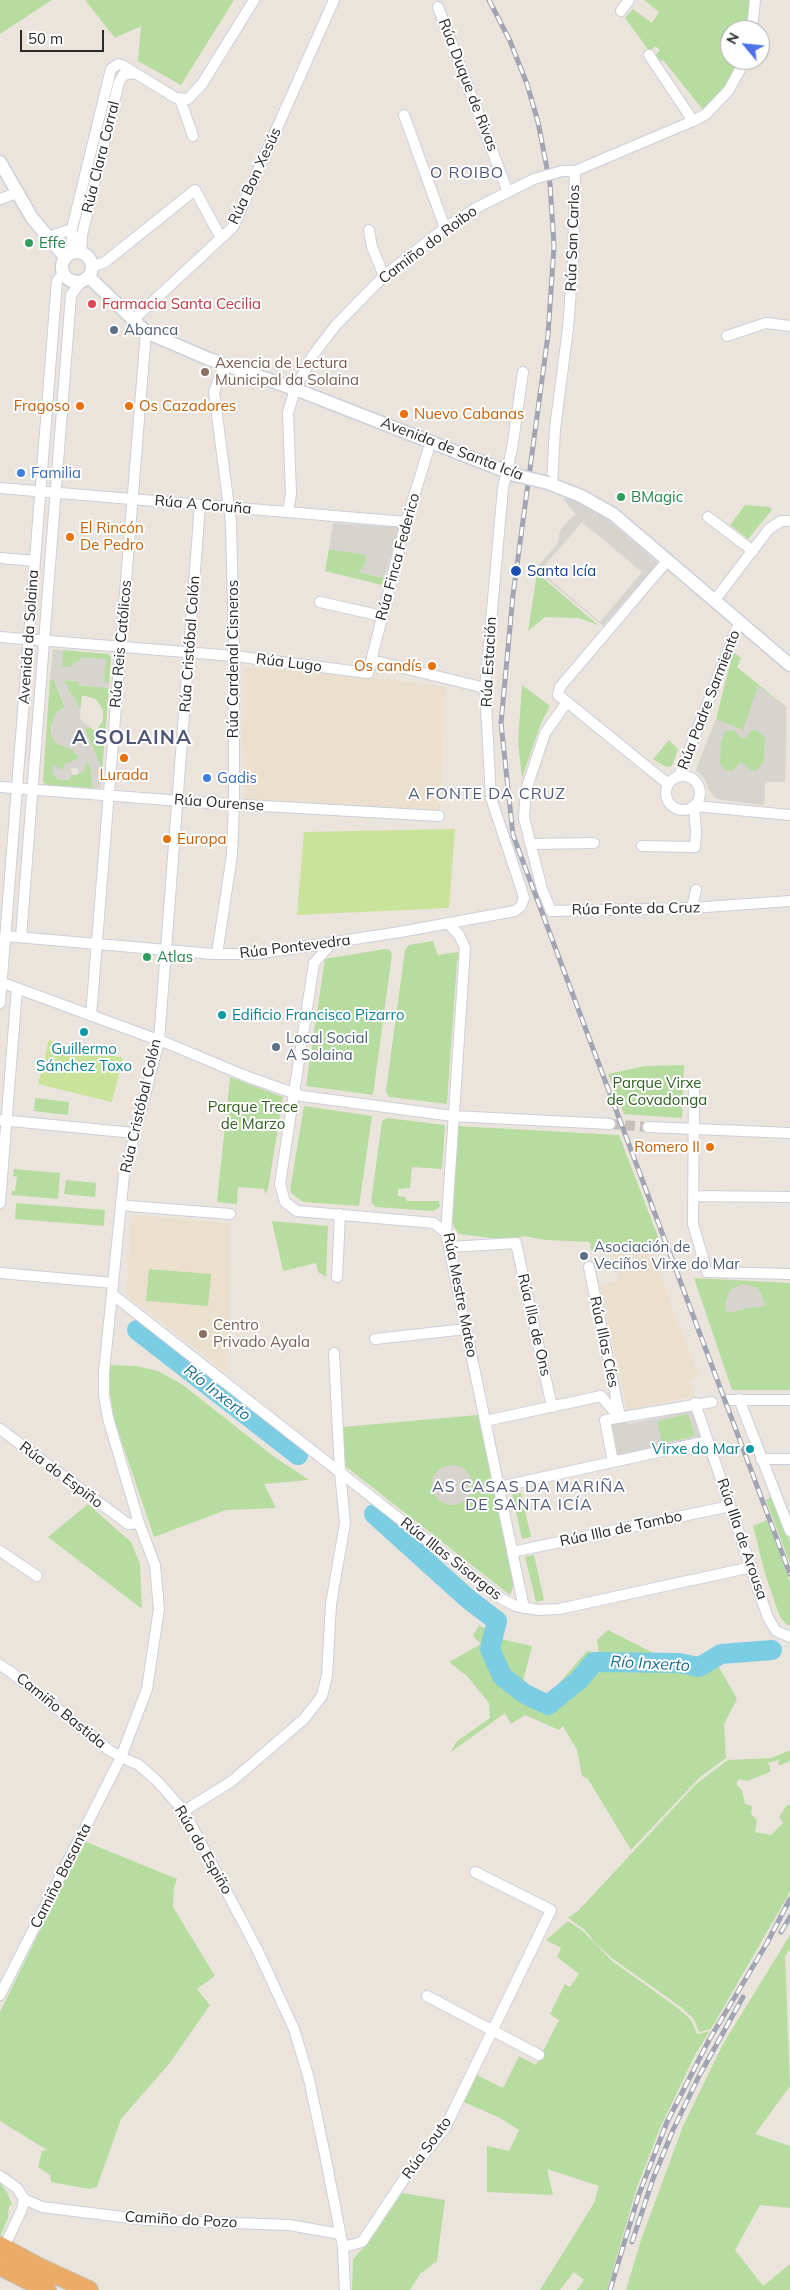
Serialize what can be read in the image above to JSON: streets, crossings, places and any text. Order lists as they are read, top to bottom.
{
  "streets": {
    "street": [
      "Rúa Duque de Rivas",
      "Rúa Clara Corral",
      "Rúa Bon Xesús",
      "Rúa San Carlos",
      "Camiño do Roibo",
      "Avenida de Santa Icía",
      "Rúa A Coruña",
      "Rúa Finca Federico",
      "Avenida da Solaina",
      "Rúa Reis Católicos",
      "Rúa Cristóbal Colón",
      "Rúa Cardenal Cisneros",
      "Rúa Estación",
      "Rúa Lugo",
      "Rúa Padre Sarmiento",
      "Rúa Ourense",
      "Rúa Fonte da Cruz",
      "Rúa Pontevedra",
      "Rúa Mestre Mateo",
      "Rúa Illa de Ons",
      "Rúa Illas Cíes",
      "Rúa do Espiño",
      "Rúa Illa de Tambo",
      "Rúa Illa de Arousa",
      "Rúa Illas Sisargas",
      "Camiño Bastida",
      "Camiño Basanta",
      "Rúa Souto",
      "Camiño do Pozo"
    ]
  },
  "crossings": [
    ["Rúa Duque de Rivas", "Camiño do Roibo"],
    ["Rúa Clara Corral", "Avenida de Santa Icía"],
    ["Rúa Clara Corral", "Avenida da Solaina"],
    ["Rúa Bon Xesús", "Avenida de Santa Icía"],
    ["Rúa San Carlos", "Camiño do Roibo"],
    ["Rúa San Carlos", "Avenida de Santa Icía"],
    ["Camiño do Roibo", "Avenida de Santa Icía"],
    ["Camiño do Roibo", "Rúa A Coruña"],
    ["Avenida de Santa Icía", "Rúa Finca Federico"],
    ["Avenida de Santa Icía", "Avenida da Solaina"],
    ["Avenida de Santa Icía", "Rúa Reis Católicos"],
    ["Avenida de Santa Icía", "Rúa Cardenal Cisneros"],
    ["Avenida de Santa Icía", "Rúa Estación"],
    ["Avenida de Santa Icía", "Rúa Padre Sarmiento"],
    ["Rúa A Coruña", "Rúa Finca Federico"],
    ["Rúa A Coruña", "Avenida da Solaina"],
    ["Rúa A Coruña", "Rúa Reis Católicos"],
    ["Rúa A Coruña", "Rúa Cristóbal Colón"],
    ["Rúa A Coruña", "Rúa Cardenal Cisneros"],
    ["Rúa Finca Federico", "Rúa Lugo"],
    ["Avenida da Solaina", "Rúa Lugo"],
    ["Avenida da Solaina", "Rúa Ourense"],
    ["Avenida da Solaina", "Rúa Pontevedra"],
    ["Rúa Reis Católicos", "Rúa Lugo"],
    ["Rúa Reis Católicos", "Rúa Ourense"],
    ["Rúa Reis Católicos", "Rúa Pontevedra"],
    ["Rúa Cristóbal Colón", "Rúa Lugo"],
    ["Rúa Cristóbal Colón", "Rúa Ourense"],
    ["Rúa Cristóbal Colón", "Rúa Pontevedra"],
    ["Rúa Cristóbal Colón", "Rúa do Espiño"],
    ["Rúa Cristóbal Colón", "Rúa Illas Sisargas"],
    ["Rúa Cardenal Cisneros", "Rúa Lugo"],
    ["Rúa Cardenal Cisneros", "Rúa Ourense"],
    ["Rúa Cardenal Cisneros", "Rúa Pontevedra"],
    ["Rúa Estación", "Rúa Pontevedra"],
    ["Rúa Pontevedra", "Rúa Mestre Mateo"],
    ["Rúa Mestre Mateo", "Rúa Illa de Ons"],
    ["Rúa Mestre Mateo", "Rúa Illa de Tambo"],
    ["Rúa Mestre Mateo", "Rúa Illas Sisargas"],
    ["Rúa do Espiño", "Camiño Bastida"],
    ["Rúa do Espiño", "Camiño Basanta"],
    ["Rúa do Espiño", "Camiño do Pozo"],
    ["Rúa Illa de Tambo", "Rúa Illa de Arousa"],
    ["Rúa Illa de Arousa", "Rúa Illas Sisargas"],
    ["Camiño Bastida", "Camiño Basanta"]
  ],
  "districts": [
    "O ROIBO",
    "A SOLAINA",
    "A FONTE DA CRUZ",
    "AS CASAS DA MARIÑA DE SANTA ICÍA"
  ],
  "water": ["Río Inxerto"],
  "parks": ["Parque Virxe de Covadonga", "Parque Trece de Marzo"],
  "places": [
    "Effe",
    "Farmacia Santa Cecilia",
    "Abanca",
    "Axencia de Lectura Municipal da Solaina",
    "Fragoso",
    "Os Cazadores",
    "Nuevo Cabanas",
    "Familia",
    "BMagic",
    "El Rincón De Pedro",
    "Santa Icía",
    "Os candís",
    "Lurada",
    "Gadis",
    "Europa",
    "Atlas",
    "Edificio Francisco Pizarro",
    "Guillermo Sánchez Toxo",
    "Local Social A Solaina",
    "Romero II",
    "Asociación de Veciños Virxe do Mar",
    "Centro Privado Ayala",
    "Virxe do Mar"
  ],
  "scale_bar": "50 m",
  "north": "top left"
}
